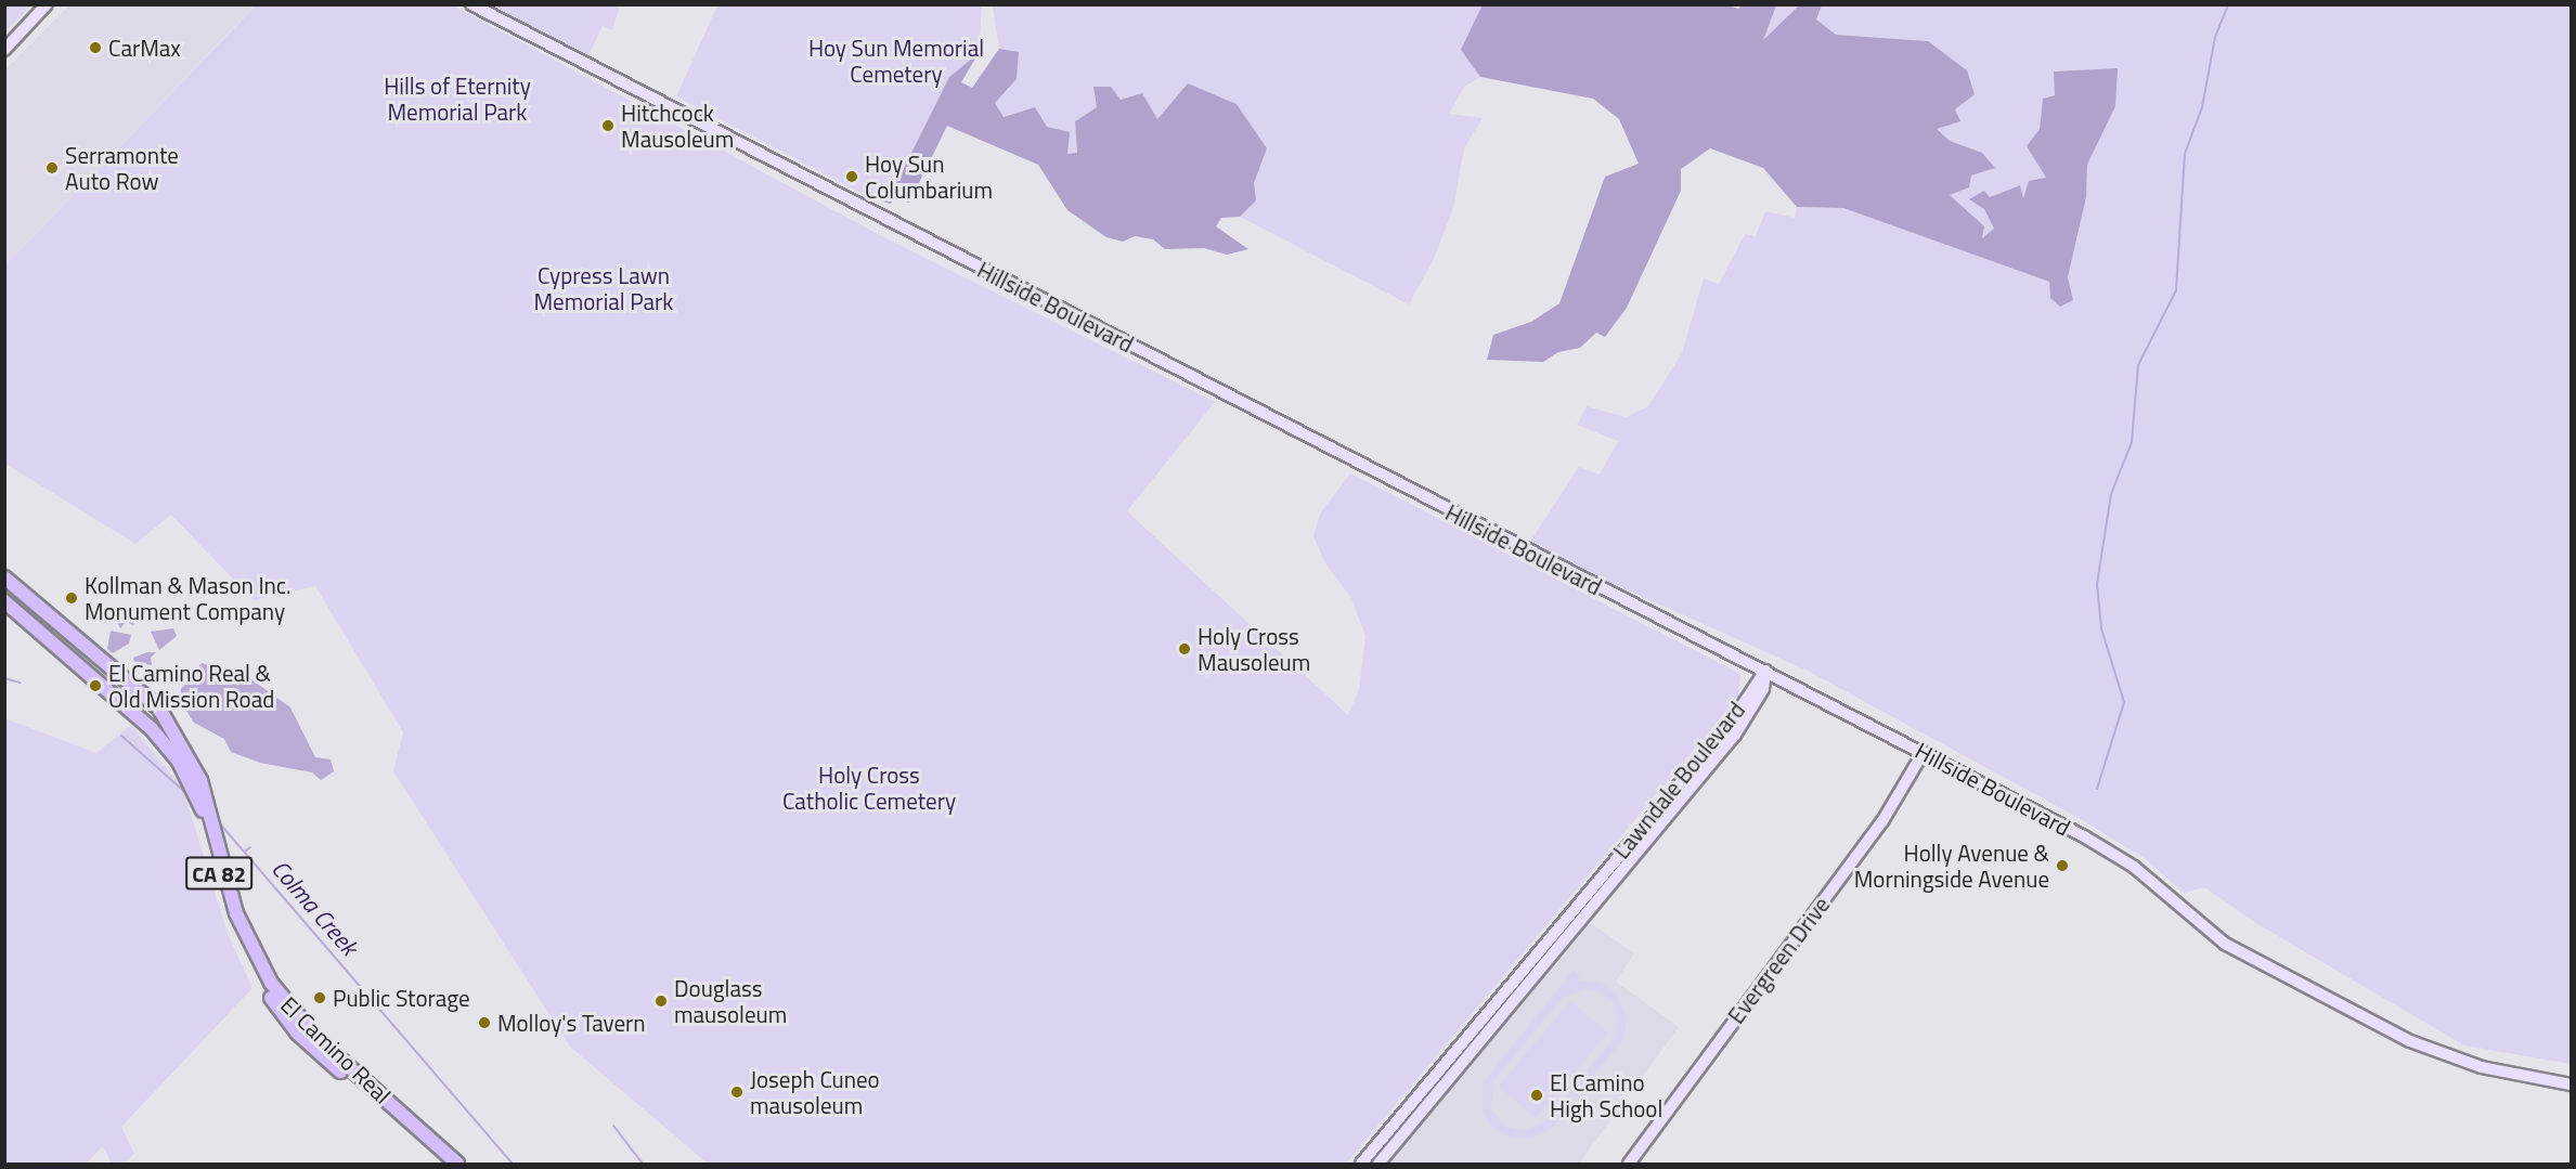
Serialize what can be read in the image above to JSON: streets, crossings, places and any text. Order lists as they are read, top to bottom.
{
  "streets": {
    "main road": [
      "Hillside Boulevard",
      "Lawndale Boulevard",
      "CA 82",
      "Evergreen Drive",
      "El Camino Real"
    ]
  },
  "crossings": [
    ["Hillside Boulevard", "Lawndale Boulevard"],
    ["Hillside Boulevard", "Evergreen Drive"]
  ],
  "water": ["Colma Creek"],
  "parks": [
    "Hoy Sun Memorial Cemetery",
    "Hills of Eternity Memorial Park",
    "Cypress Lawn Memorial Park",
    "Holy Cross Catholic Cemetery"
  ],
  "places": [
    "CarMax",
    "Hitchcock Mausoleum",
    "Serramonte Auto Row",
    "Hoy Sun Columbarium",
    "Kollman & Mason Inc. Monument Company",
    "Holy Cross Mausoleum",
    "El Camino Real & Old Mission Road",
    "Holly Avenue & Morningside Avenue",
    "Public Storage",
    "Douglass mausoleum",
    "Molloy's Tavern",
    "Joseph Cuneo mausoleum",
    "El Camino High School"
  ]
}
